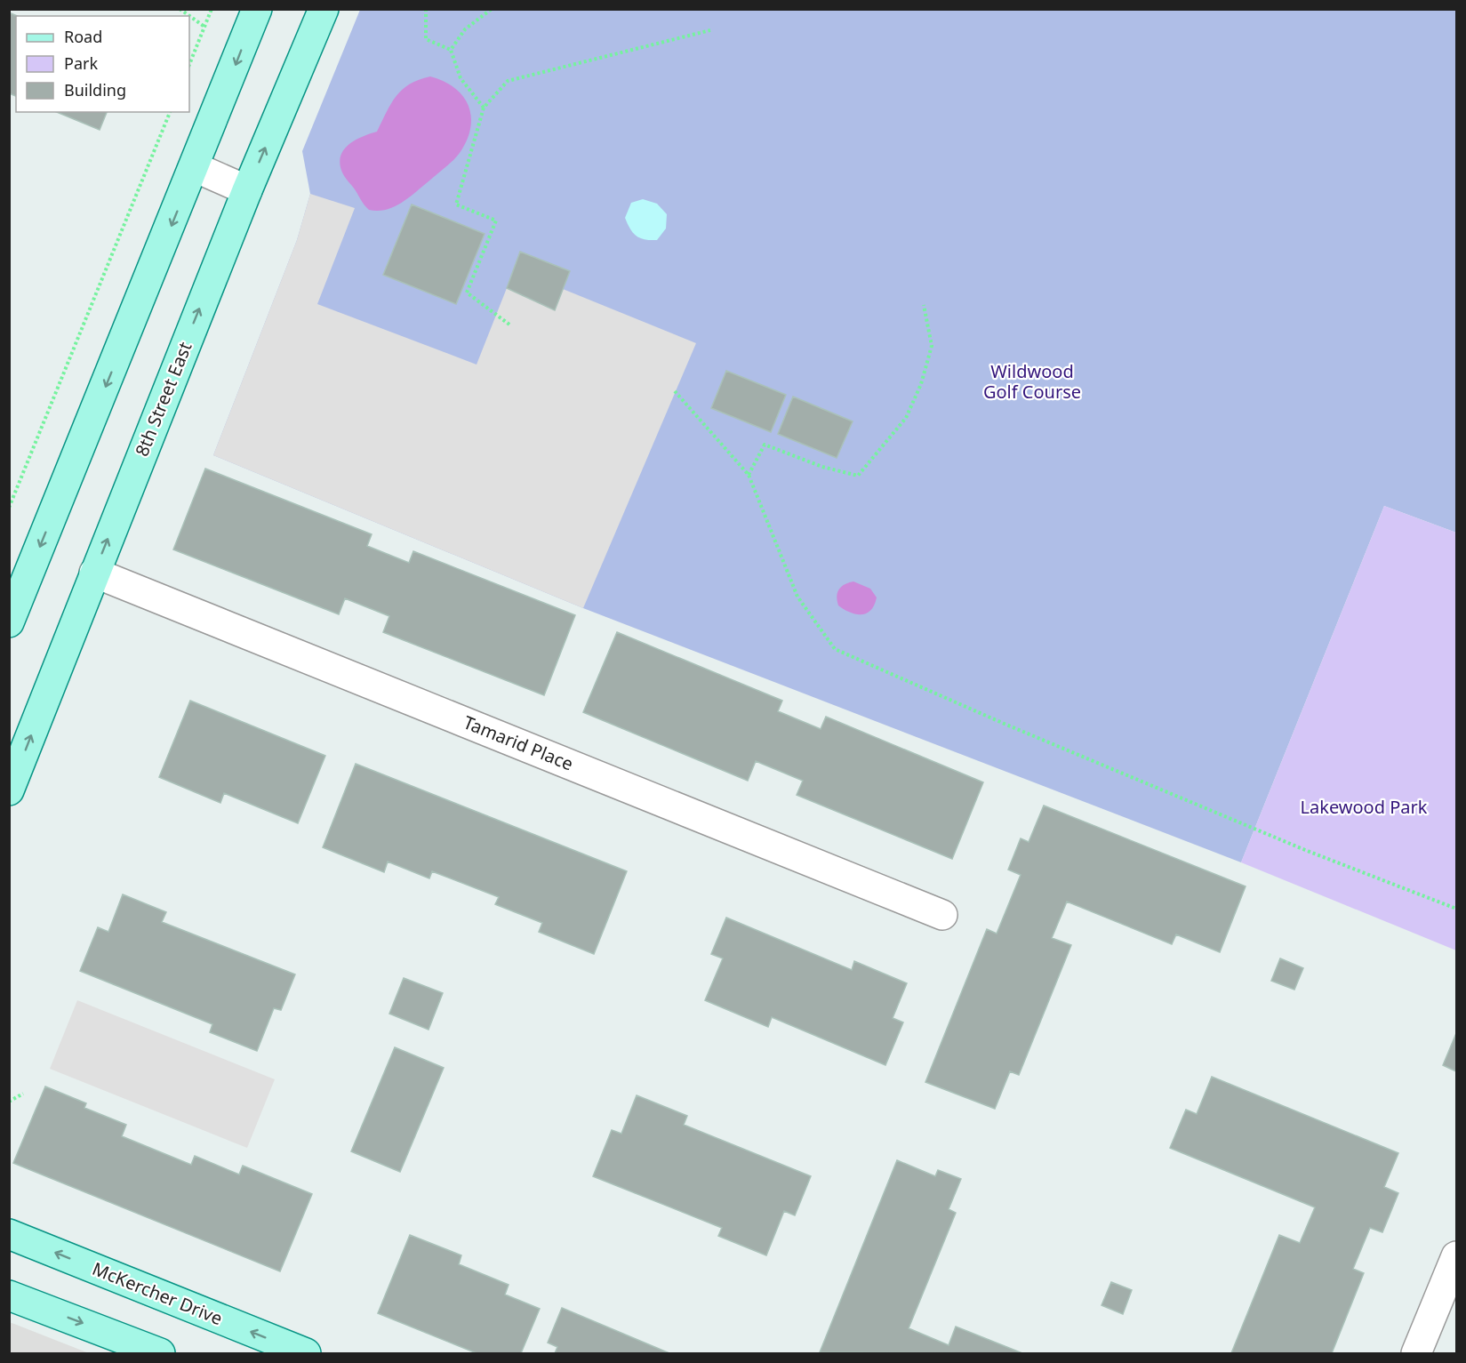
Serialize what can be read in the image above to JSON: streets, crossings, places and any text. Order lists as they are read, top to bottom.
{
  "streets": {
    "main road": ["8th Street East", "McKercher Drive"],
    "street": ["Tamarid Place"]
  },
  "crossings": [
    ["8th Street East", "Tamarid Place"]
  ],
  "parks": ["Wildwood Golf Course", "Lakewood Park"],
  "legend": ["Road", "Park", "Building"]
}
